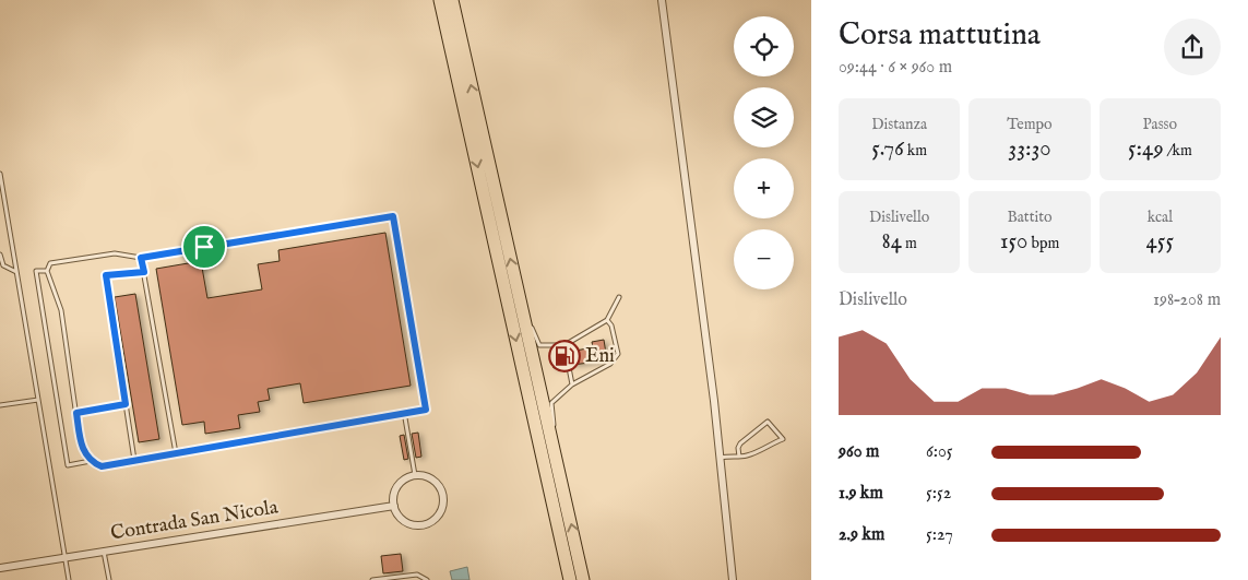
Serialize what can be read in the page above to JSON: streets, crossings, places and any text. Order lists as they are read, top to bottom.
{
  "streets": {
    "street": ["Contrada San Nicola"]
  },
  "places": {
    "fuel station": ["Eni"]
  },
  "page": {
    "heading": ["Corsa mattutina", "09:44 · 6 × 960 m"],
    "map_buttons": ["+", "−"],
    "stats": [
      ["Distanza", "5.76 km"],
      ["Tempo", "33:30"],
      ["Passo", "5:49 /km"],
      ["Dislivello", "84 m"],
      ["Battito", "150 bpm"],
      ["kcal", "455"]
    ],
    "chart": ["Dislivello", "198–208 m"],
    "list": [
      {
        "name": "960 m",
        "note": "6:05"
      },
      {
        "name": "1.9 km",
        "note": "5:52"
      },
      {
        "name": "2.9 km",
        "note": "5:27"
      }
    ]
  }
}
